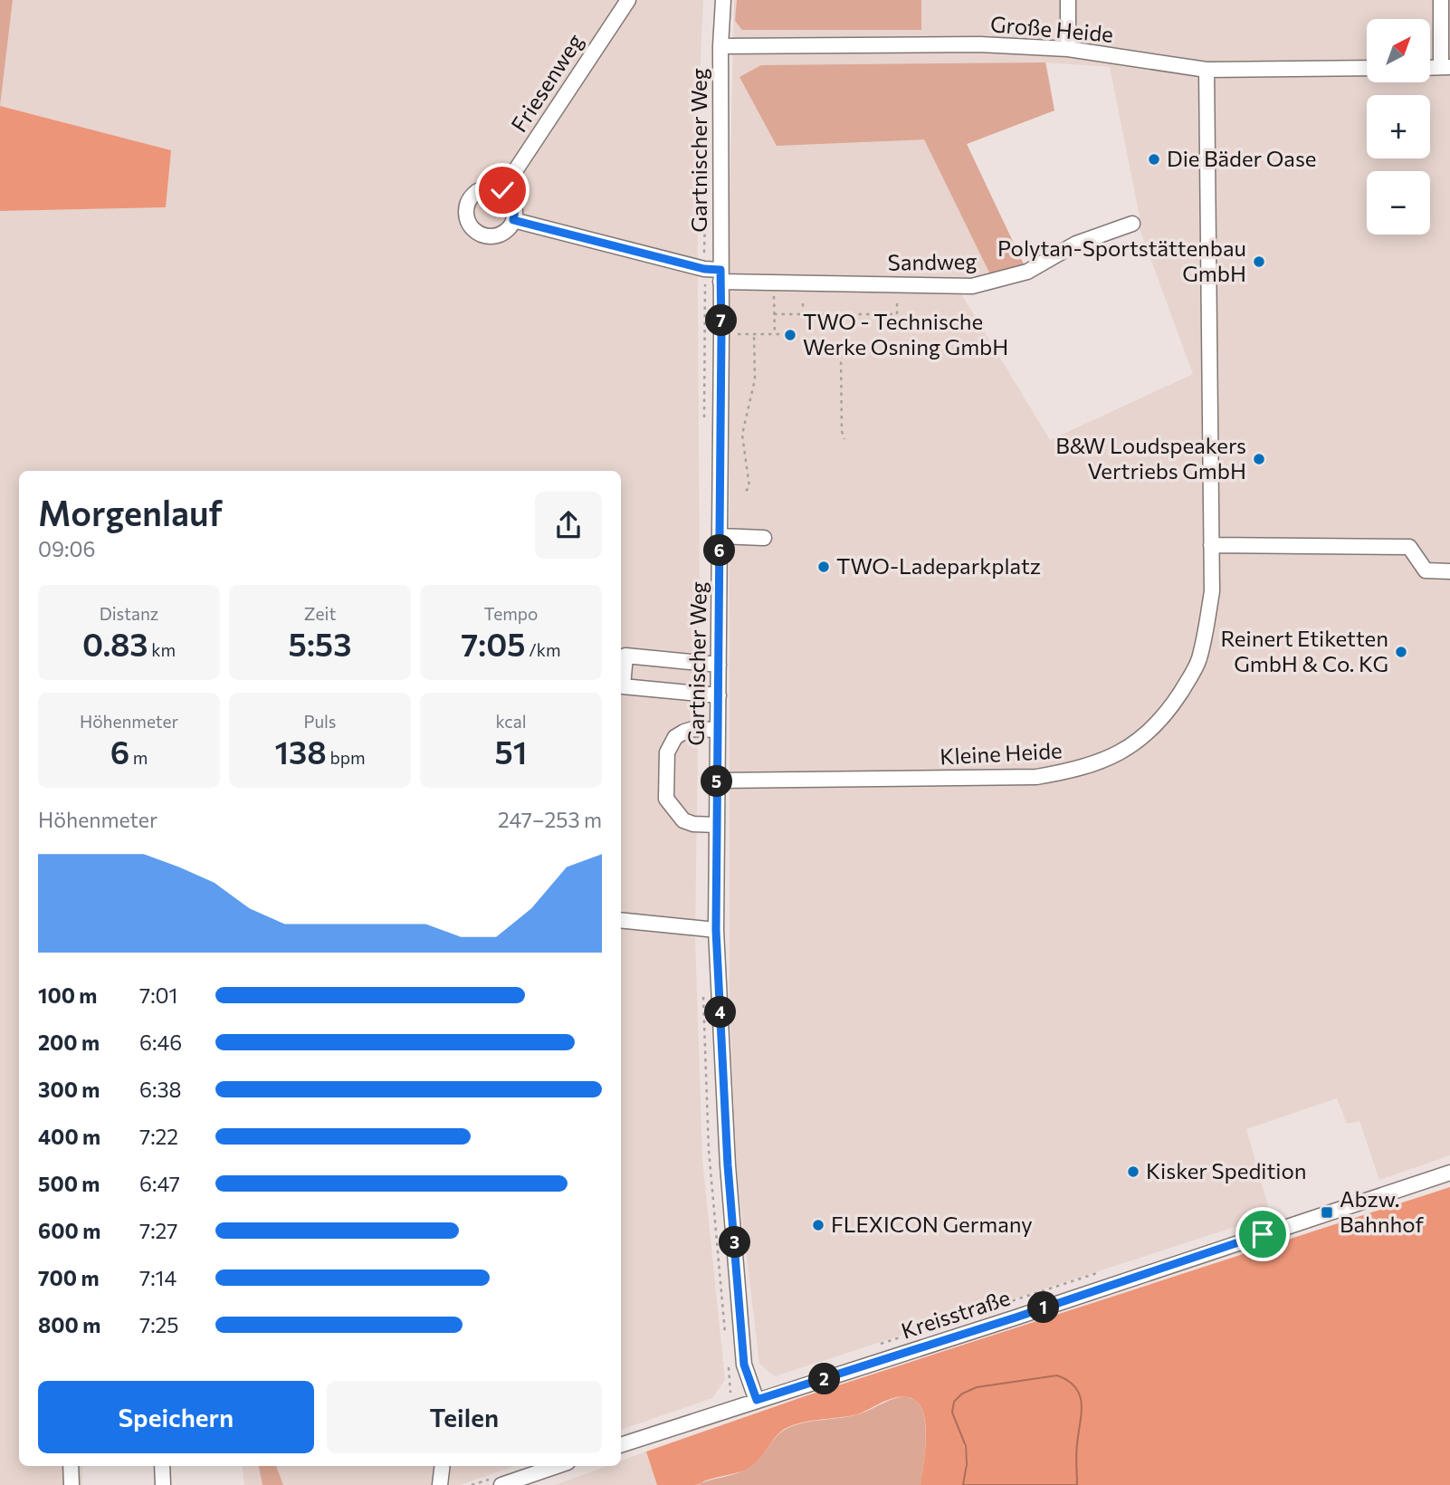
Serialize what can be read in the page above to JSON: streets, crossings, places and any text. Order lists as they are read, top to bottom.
{
  "streets": {
    "street": [
      "Große Heide",
      "Friesenweg",
      "Gartnischer Weg",
      "Sandweg",
      "Kleine Heide",
      "Kreisstraße"
    ]
  },
  "crossings": [
    ["Große Heide", "Gartnischer Weg"],
    ["Große Heide", "Kleine Heide"],
    ["Gartnischer Weg", "Sandweg"],
    ["Gartnischer Weg", "Kleine Heide"],
    ["Gartnischer Weg", "Kreisstraße"]
  ],
  "places": {
    "other": [
      "Die Bäder Oase",
      "Polytan-Sportstättenbau GmbH",
      "TWO - Technische Werke Osning GmbH",
      "B&W Loudspeakers Vertriebs GmbH",
      "TWO-Ladeparkplatz",
      "Reinert Etiketten GmbH & Co. KG",
      "Kisker Spedition",
      "FLEXICON Germany"
    ],
    "transit": ["Abzw. Bahnhof"]
  },
  "north": "top right",
  "page": {
    "map_buttons": ["+", "−"],
    "pins": [
      "7",
      "6",
      "5",
      "4",
      "3",
      "1",
      "2"
    ],
    "heading": ["Morgenlauf", "09:06"],
    "stats": [
      ["Distanz", "0.83 km"],
      ["Zeit", "5:53"],
      ["Tempo", "7:05 /km"],
      ["Höhenmeter", "6 m"],
      ["Puls", "138 bpm"],
      ["kcal", "51"]
    ],
    "chart": ["Höhenmeter", "247–253 m"],
    "list": [
      {
        "name": "100 m",
        "note": "7:01"
      },
      {
        "name": "200 m",
        "note": "6:46"
      },
      {
        "name": "300 m",
        "note": "6:38"
      },
      {
        "name": "400 m",
        "note": "7:22"
      },
      {
        "name": "500 m",
        "note": "6:47"
      },
      {
        "name": "600 m",
        "note": "7:27"
      },
      {
        "name": "700 m",
        "note": "7:14"
      },
      {
        "name": "800 m",
        "note": "7:25"
      }
    ],
    "buttons": ["Speichern", "Teilen"]
  }
}
